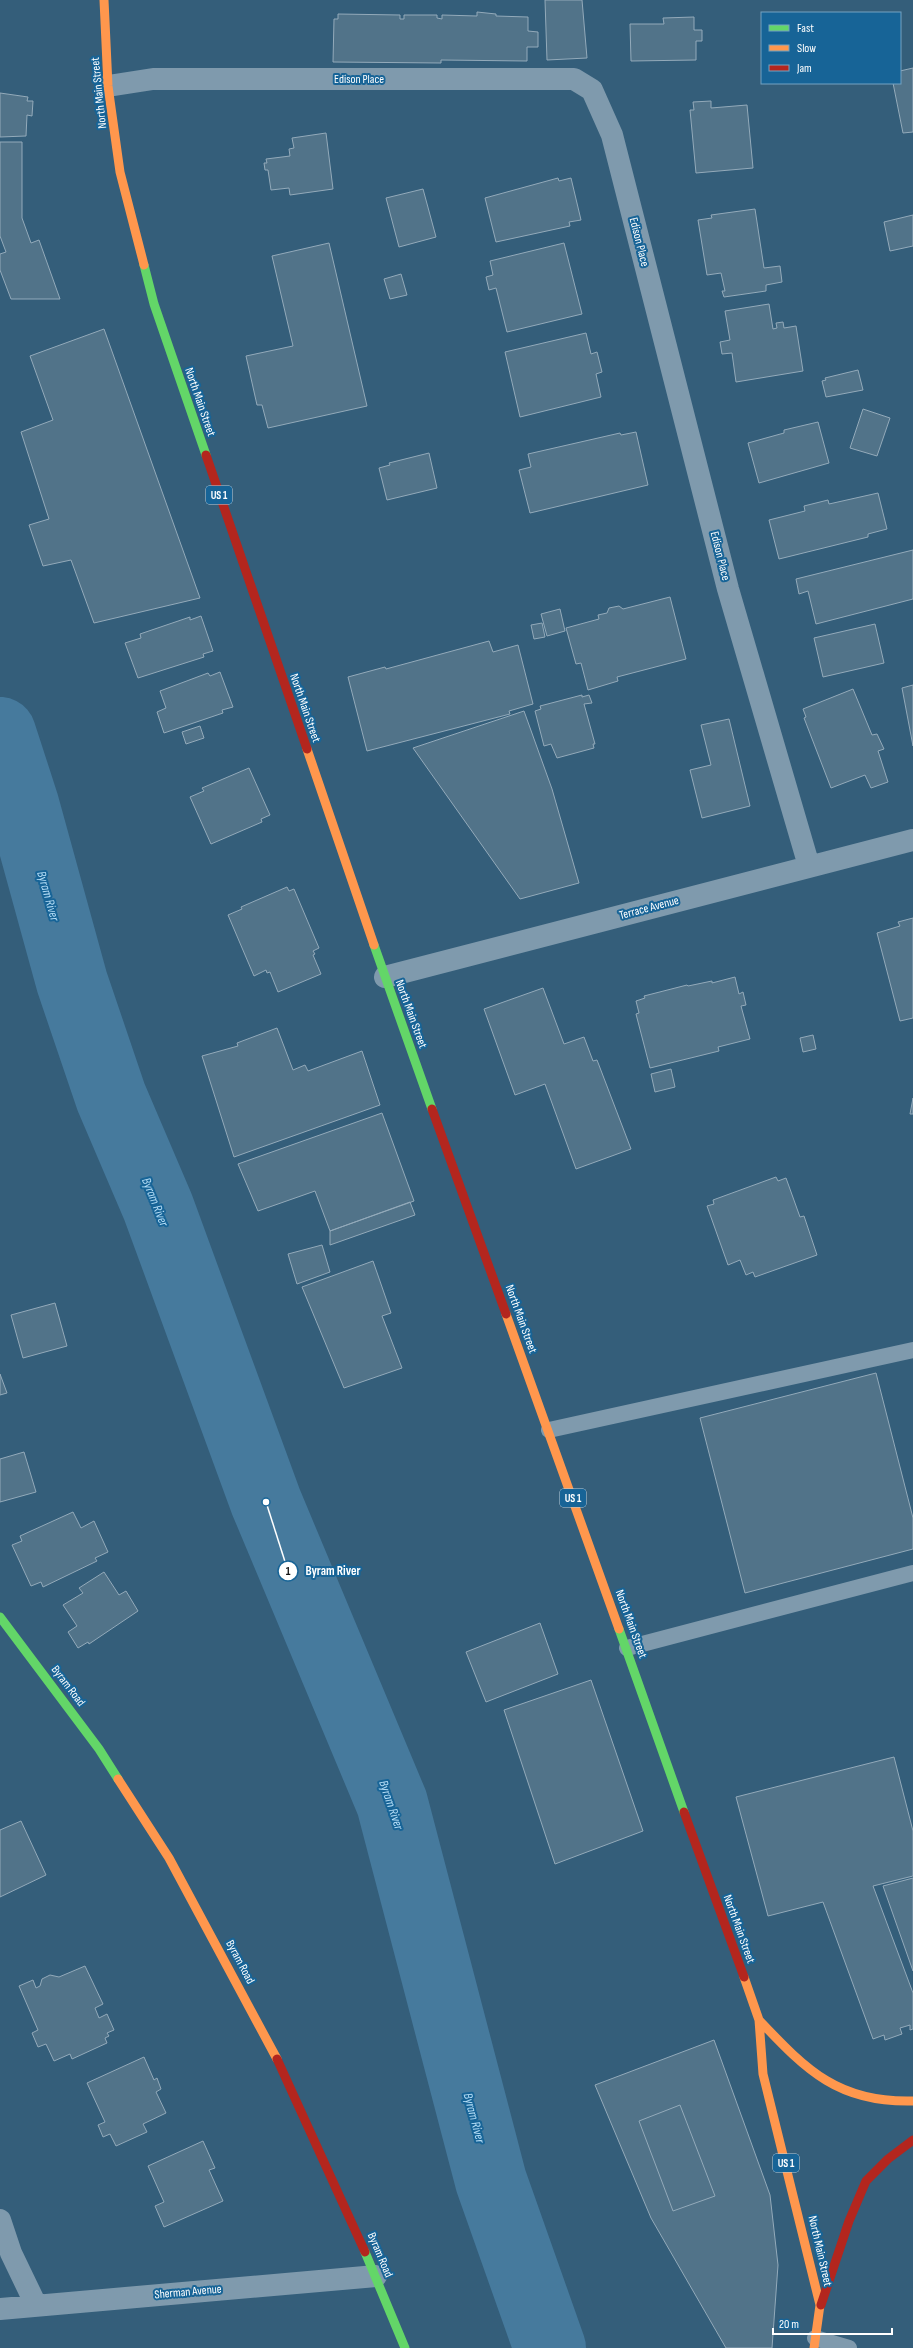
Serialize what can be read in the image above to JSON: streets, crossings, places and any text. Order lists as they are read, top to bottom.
{
  "streets": {
    "main road": ["North Main Street", "US 1", "Byram Road"],
    "street": ["Edison Place", "Terrace Avenue", "Sherman Avenue"]
  },
  "crossings": [
    ["Edison Place", "North Main Street"],
    ["Edison Place", "Terrace Avenue"],
    ["North Main Street", "Terrace Avenue"],
    ["Byram Road", "Sherman Avenue"]
  ],
  "water": ["Byram River"],
  "places": ["Byram River"],
  "legend": ["Fast", "Slow", "Jam"],
  "scale_bar": "20 m"
}
